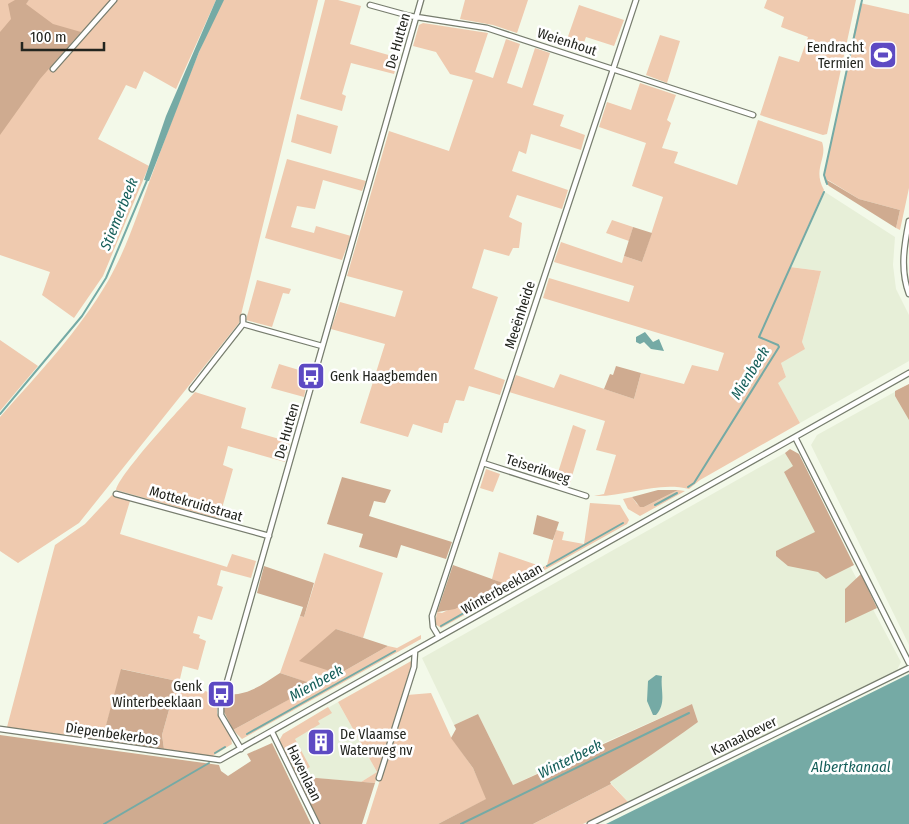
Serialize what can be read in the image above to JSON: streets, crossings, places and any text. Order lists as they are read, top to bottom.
{
  "streets": {
    "street": [
      "De Hutten",
      "Weienhout",
      "Meeënheide",
      "Teiserikweg",
      "Mottekruidstraat",
      "Winterbeeklaan",
      "Diepenbekerbos",
      "Kanaaloever",
      "Havenlaan"
    ]
  },
  "crossings": [
    ["De Hutten", "Weienhout"],
    ["De Hutten", "Mottekruidstraat"],
    ["De Hutten", "Winterbeeklaan"],
    ["Weienhout", "Meeënheide"],
    ["Meeënheide", "Teiserikweg"],
    ["Meeënheide", "Winterbeeklaan"],
    ["Winterbeeklaan", "Diepenbekerbos"],
    ["Winterbeeklaan", "Havenlaan"]
  ],
  "water": [
    "Stiemerbeek",
    "Mienbeek",
    "Winterbeek",
    "Albertkanaal"
  ],
  "places": {
    "sports": ["Eendracht Termien"],
    "bus stop": ["Genk Haagbemden", "Genk Winterbeeklaan"],
    "building": ["De Vlaamse Waterweg nv"]
  },
  "scale_bar": "100 m"
}
